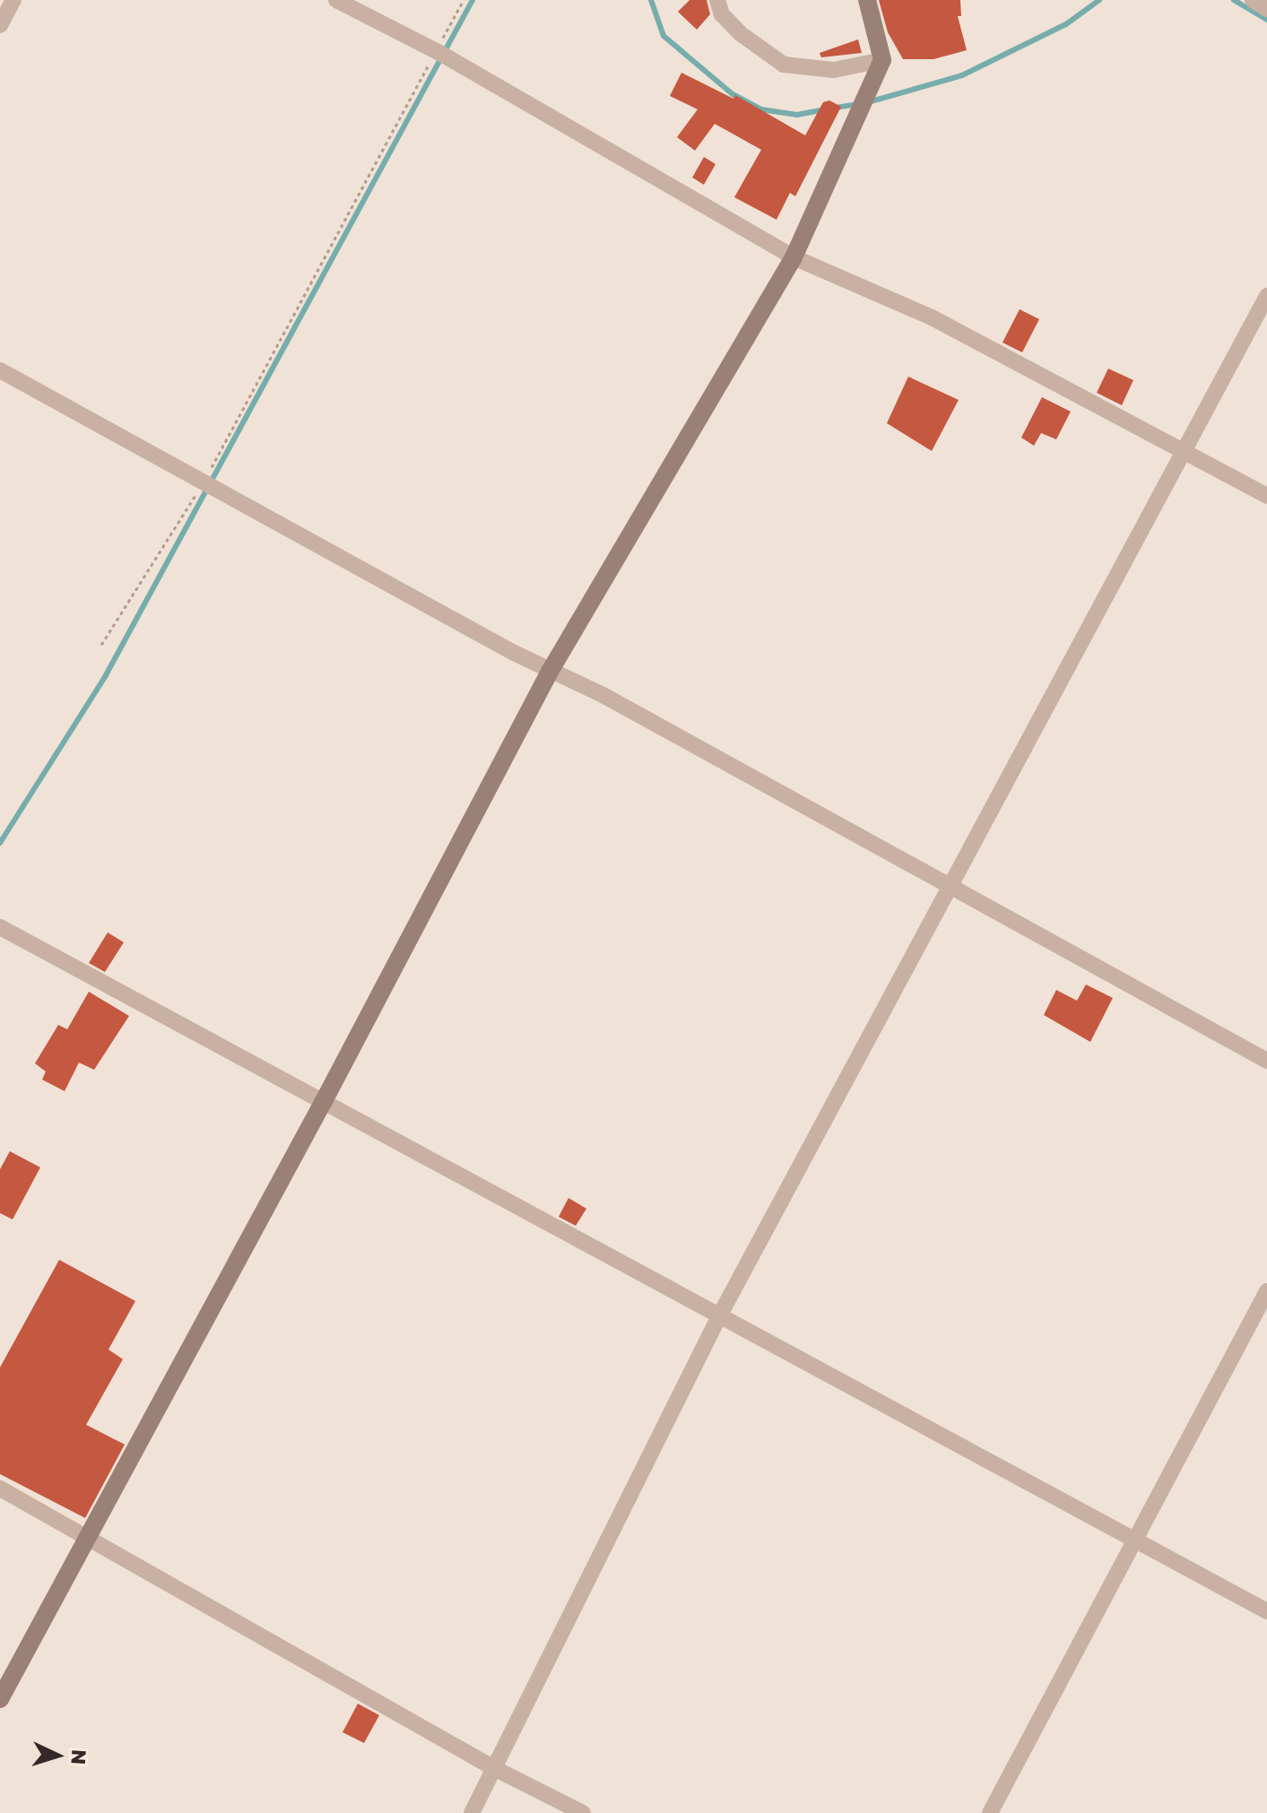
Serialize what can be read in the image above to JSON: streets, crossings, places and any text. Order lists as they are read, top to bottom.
{
  "north": "right"
}
